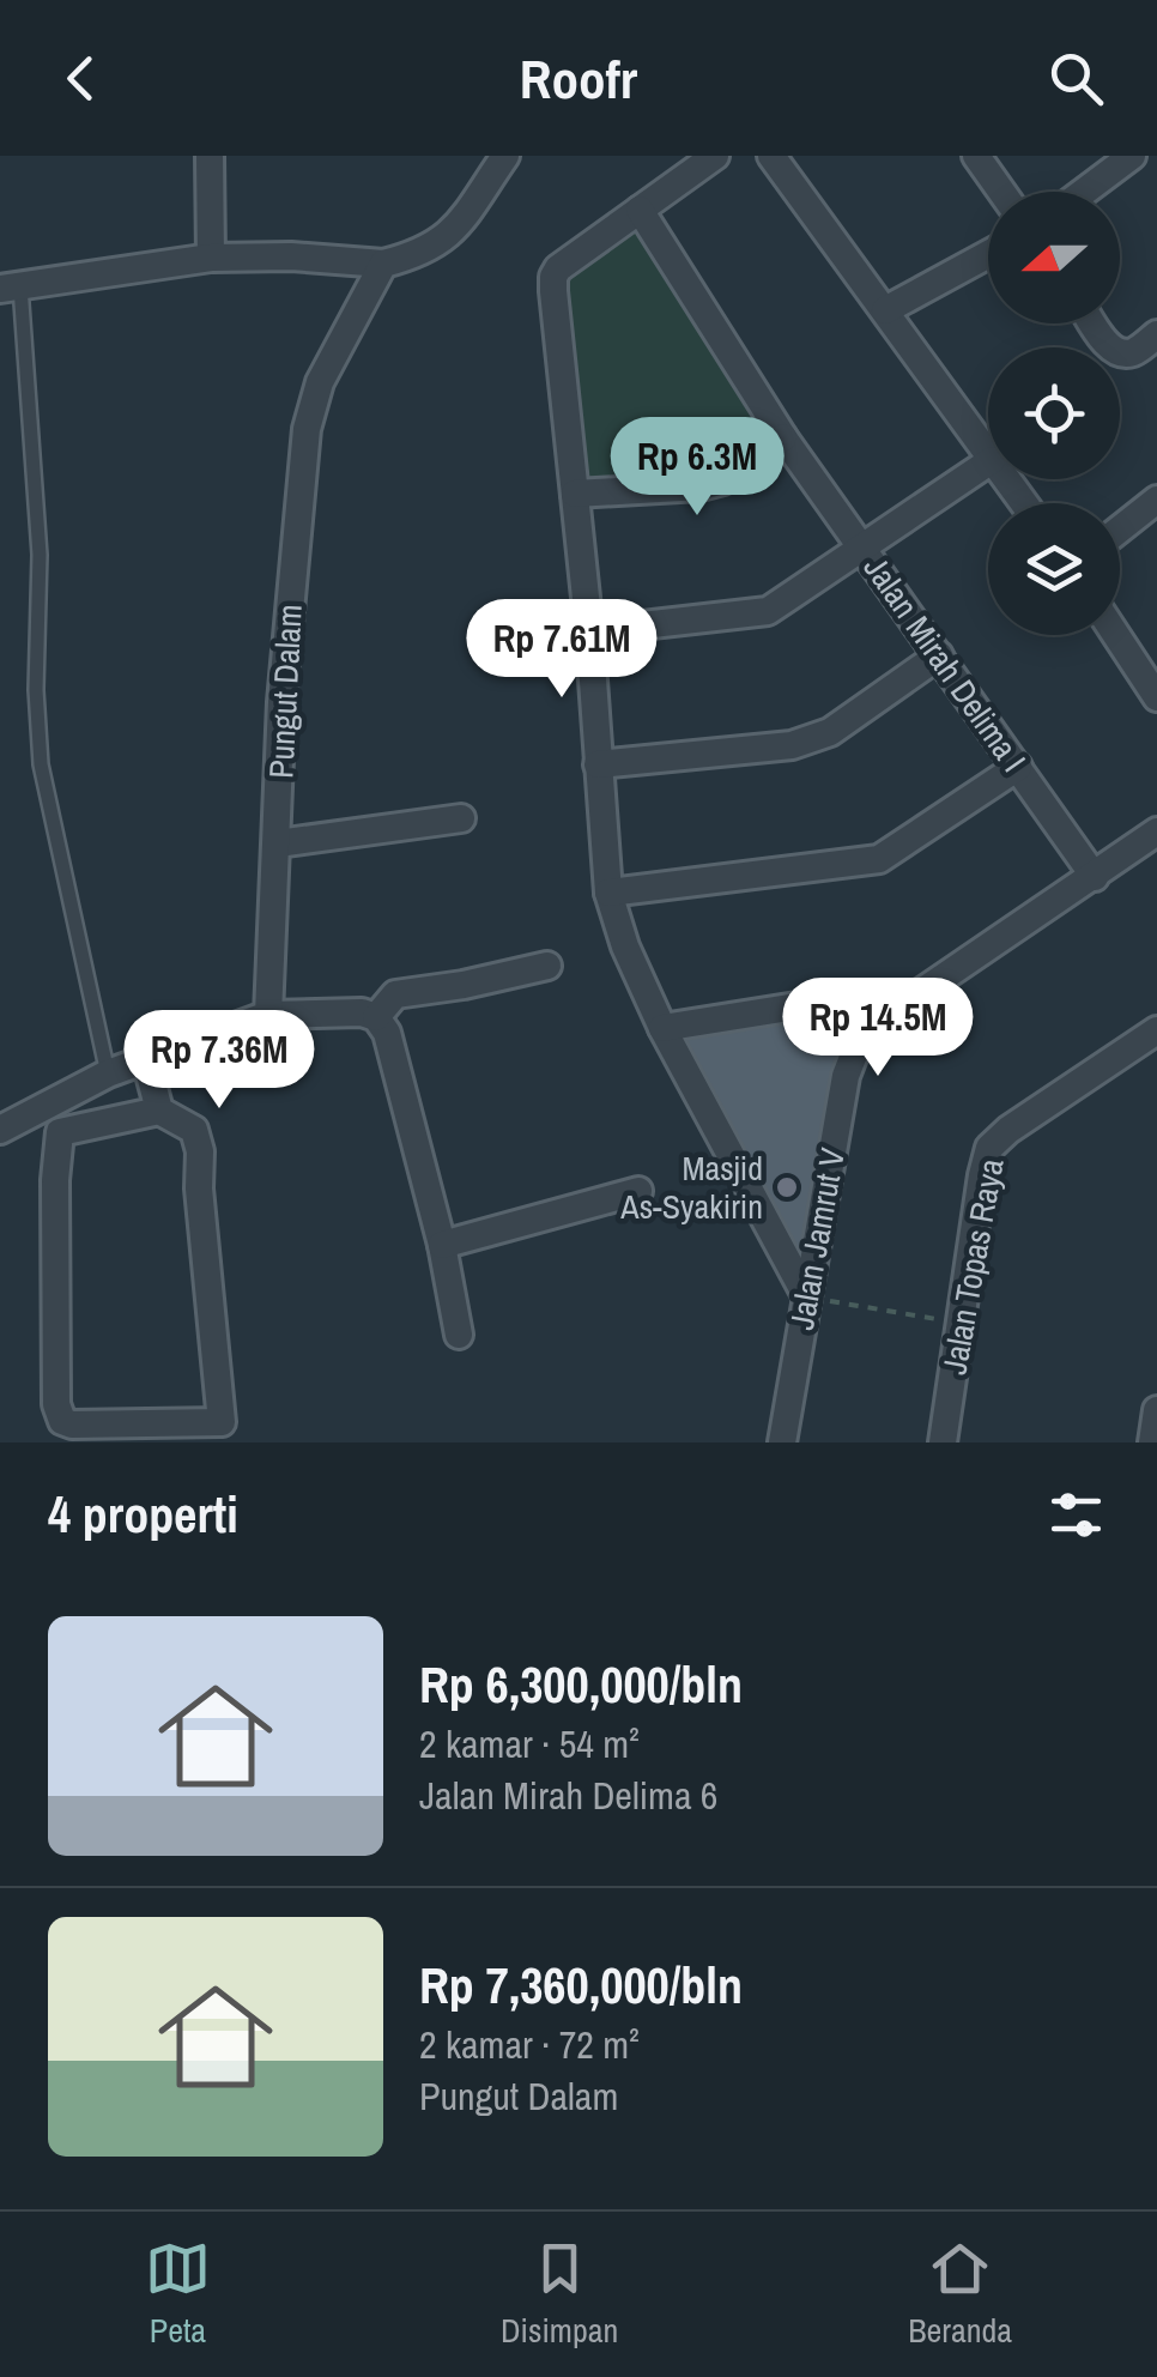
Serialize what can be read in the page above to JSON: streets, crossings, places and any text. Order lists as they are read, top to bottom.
{
  "streets": {
    "street": [
      "Jalan Mirah Delima I",
      "Pungut Dalam",
      "Jalan Jamrut V",
      "Jalan Topas Raya"
    ]
  },
  "crossings": [
    ["Jalan Mirah Delima I", "Jalan Jamrut V"]
  ],
  "places": ["Masjid As-Syakirin"],
  "north": "left",
  "page": {
    "header": "Roofr",
    "price": [
      "Rp 6.3M",
      "Rp 7.61M",
      "Rp 14.5M",
      "Rp 7.36M"
    ],
    "heading": "4 properti",
    "list": [
      {
        "name": "Rp 6,300,000/bln",
        "note": "2 kamar · 54 m² · Jalan Mirah Delima 6"
      },
      {
        "name": "Rp 7,360,000/bln",
        "note": "2 kamar · 72 m² · Pungut Dalam"
      }
    ],
    "tabs": ["Peta", "Disimpan", "Beranda"]
  }
}
